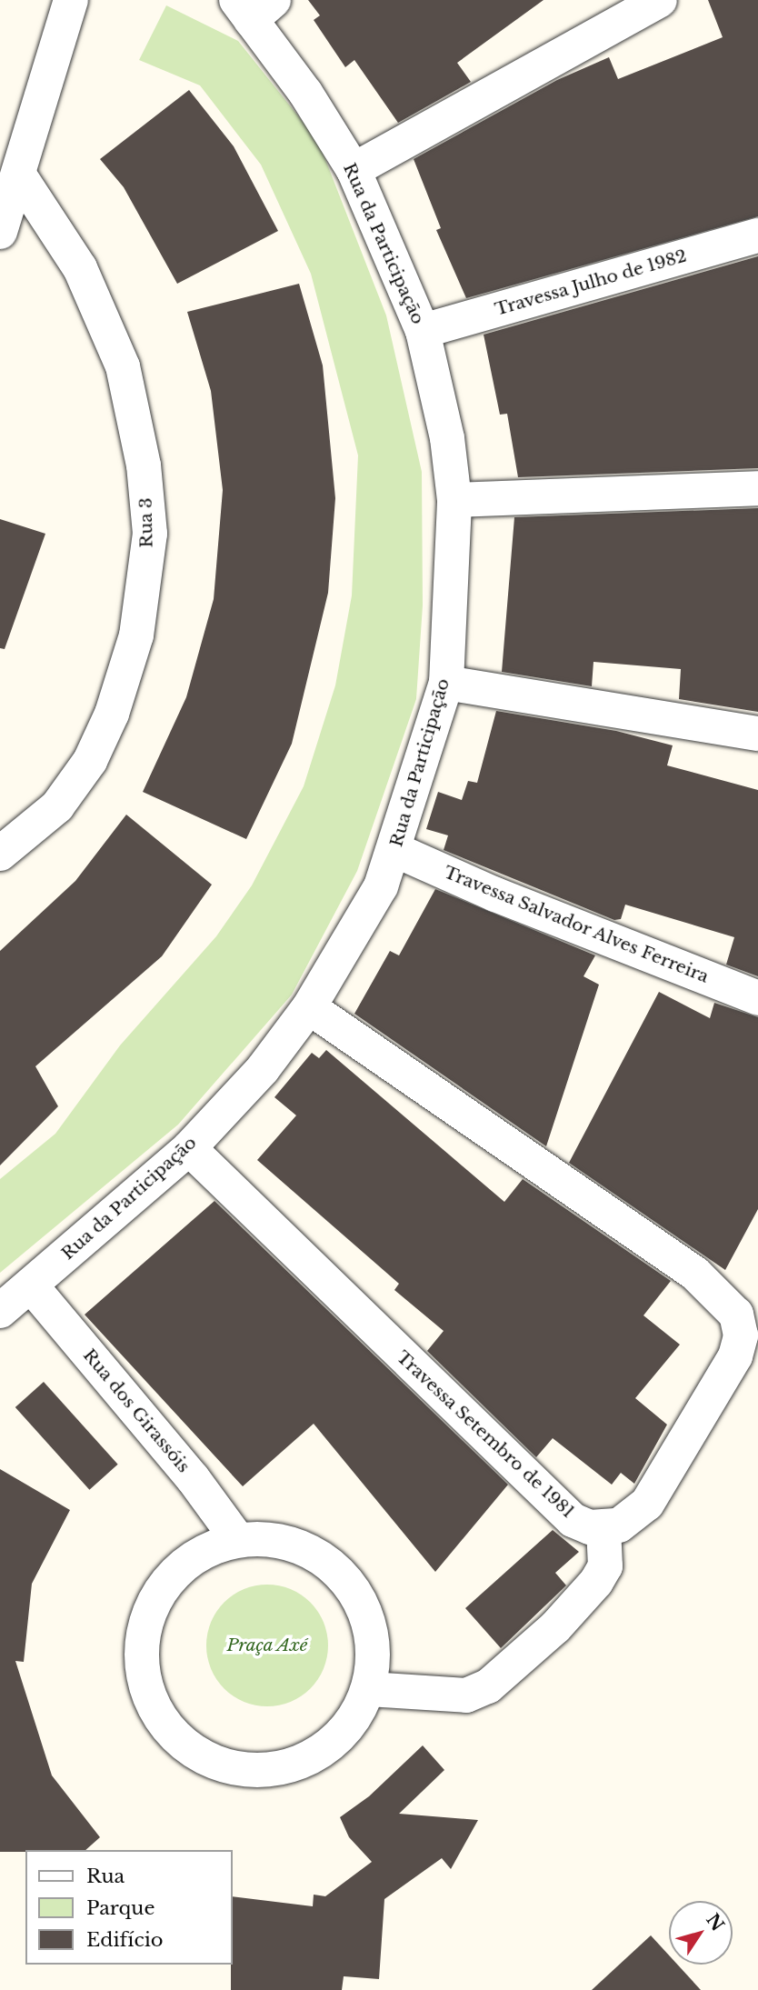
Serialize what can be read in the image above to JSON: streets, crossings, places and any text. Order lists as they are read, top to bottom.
{
  "streets": {
    "street": [
      "Rua da Participação",
      "Travessa Julho de 1982",
      "Rua 3",
      "Travessa Salvador Alves Ferreira",
      "Rua dos Girassóis",
      "Travessa Setembro de 1981"
    ]
  },
  "crossings": [
    ["Rua da Participação", "Travessa Julho de 1982"],
    ["Rua da Participação", "Travessa Salvador Alves Ferreira"],
    ["Rua da Participação", "Rua dos Girassóis"],
    ["Rua da Participação", "Travessa Setembro de 1981"]
  ],
  "parks": ["Praça Axé"],
  "legend": ["Rua", "Parque", "Edifício"],
  "north": "top right"
}
